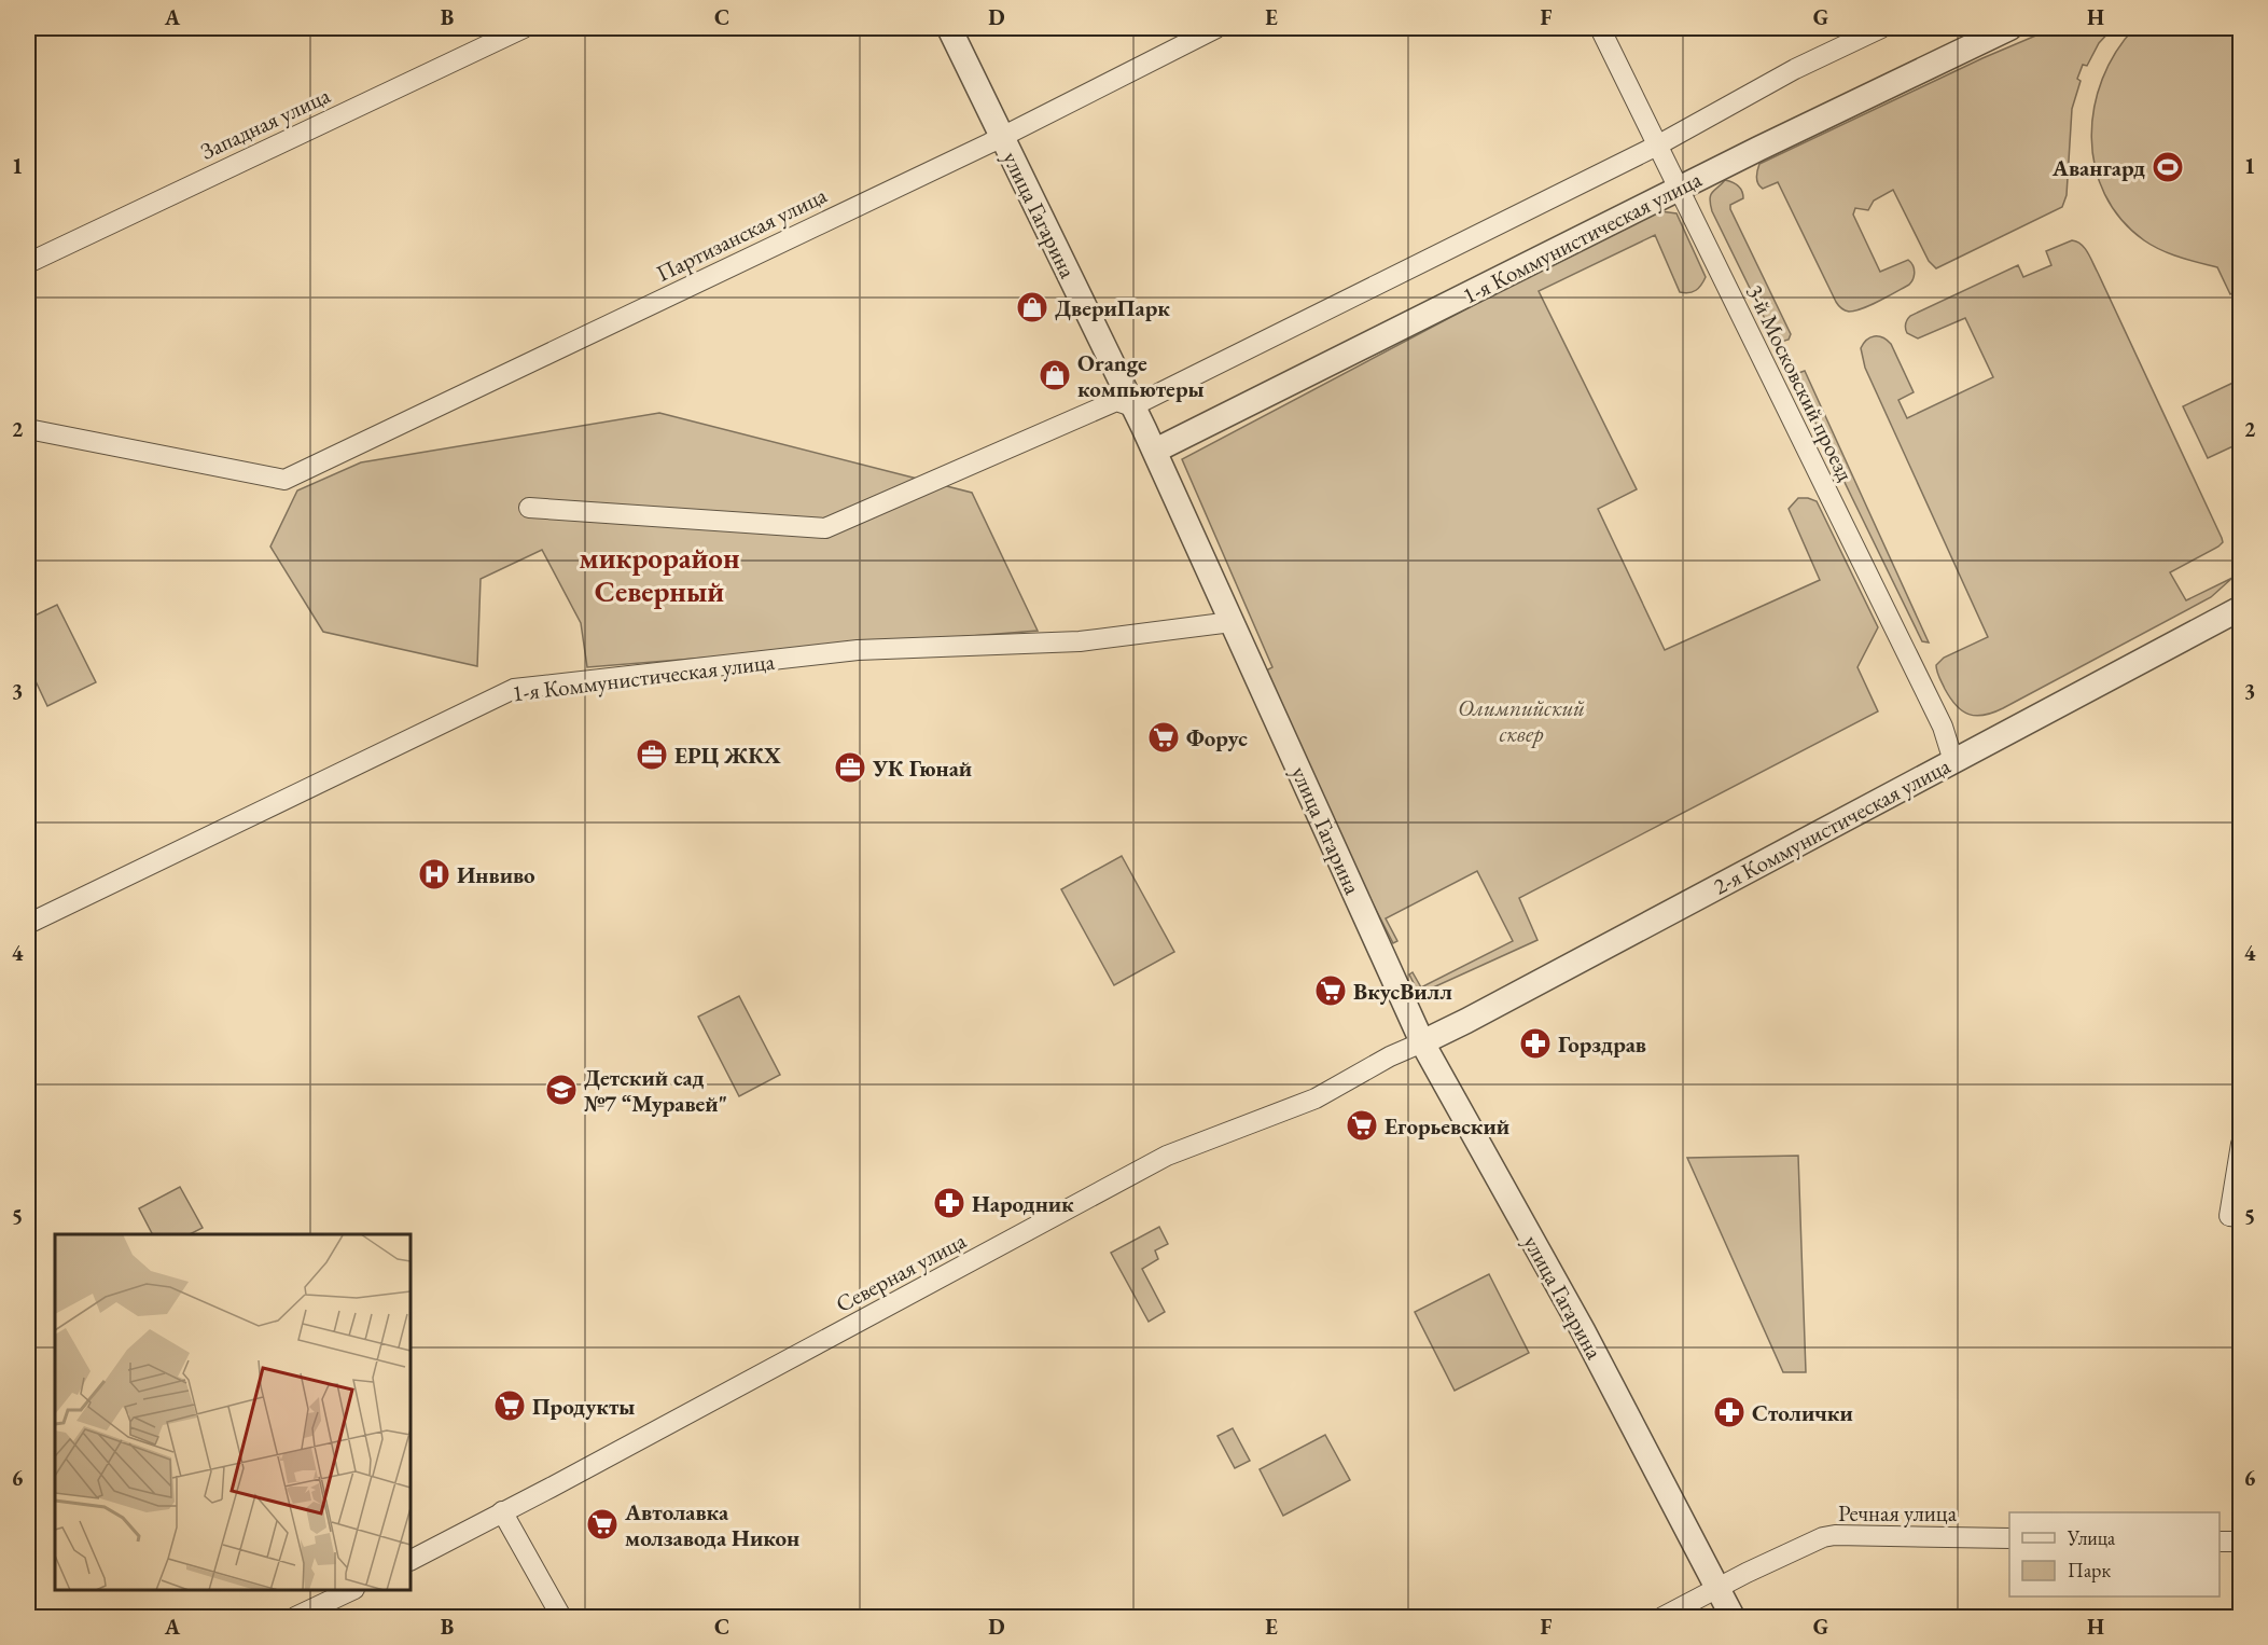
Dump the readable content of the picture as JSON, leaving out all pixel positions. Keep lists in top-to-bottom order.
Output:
{
  "streets": {
    "street": [
      "Западная улица",
      "улица Гагарина",
      "Партизанская улица",
      "1-я Коммунистическая улица",
      "3-й Московский проезд",
      "2-я Коммунистическая улица",
      "Северная улица",
      "Речная улица"
    ]
  },
  "crossings": [
    ["улица Гагарина", "Партизанская улица"],
    ["улица Гагарина", "1-я Коммунистическая улица"],
    ["улица Гагарина", "2-я Коммунистическая улица"],
    ["улица Гагарина", "Северная улица"],
    ["улица Гагарина", "Речная улица"],
    ["1-я Коммунистическая улица", "3-й Московский проезд"],
    ["3-й Московский проезд", "2-я Коммунистическая улица"],
    ["2-я Коммунистическая улица", "Северная улица"]
  ],
  "districts": ["микрорайон Северный"],
  "parks": ["Олимпийский сквер"],
  "places": {
    "sports": ["Авангард"],
    "shop": ["ДвериПарк", "Orange компьютеры"],
    "supermarket": [
      "Форус",
      "ВкусВилл",
      "Егорьевский",
      "Продукты",
      "Автолавка молзавода Никон"
    ],
    "office": ["ЕРЦ ЖКХ", "УК Гюнай"],
    "hospital": ["Инвиво"],
    "pharmacy": ["Горздрав", "Народник", "Столички"],
    "school or university": ["Детский сад №7 “Муравей\""]
  },
  "legend": ["Улица", "Парк"],
  "grid": {
    "columns": [
      "A",
      "B",
      "C",
      "D",
      "E",
      "F",
      "G",
      "H"
    ],
    "rows": [
      "1",
      "2",
      "3",
      "4",
      "5",
      "6"
    ]
  }
}
